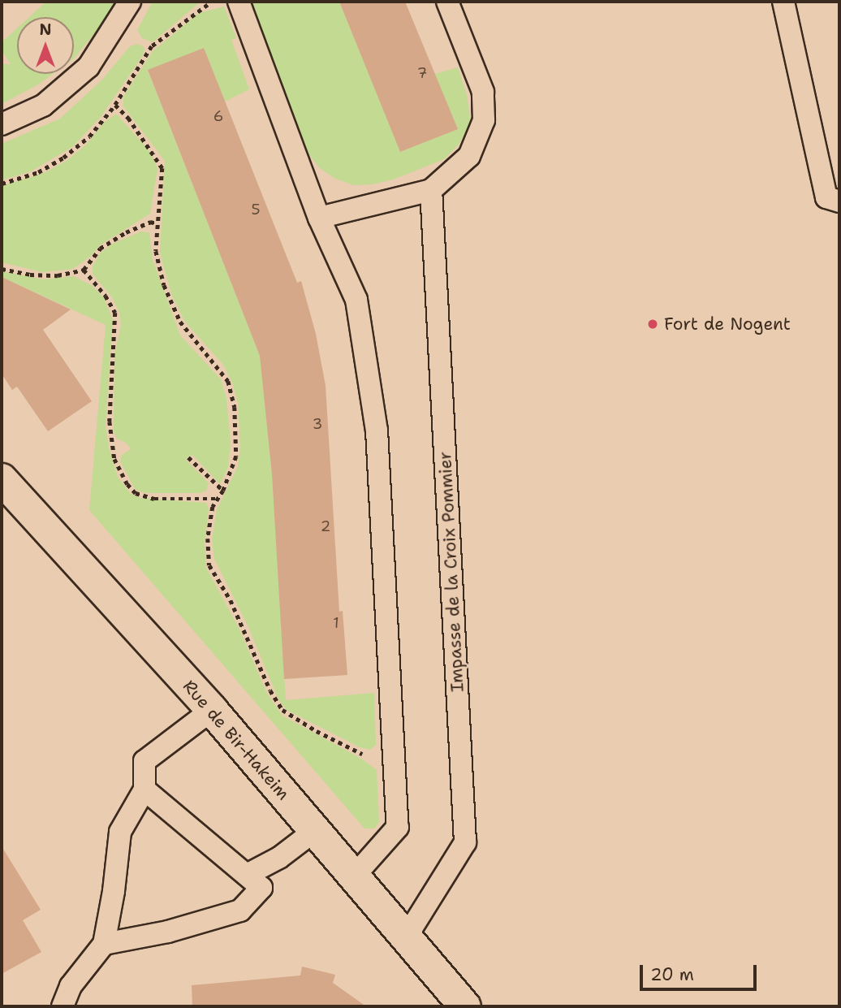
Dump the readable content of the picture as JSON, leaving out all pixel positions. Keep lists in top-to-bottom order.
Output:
{
  "streets": {
    "street": ["Rue de Bir-Hakeim"],
    "lane": ["Impasse de la Croix Pommier"]
  },
  "crossings": [
    ["Impasse de la Croix Pommier", "Rue de Bir-Hakeim"]
  ],
  "places": ["Fort de Nogent"],
  "house_numbers": [
    "7",
    "6",
    "5",
    "3",
    "2",
    "1"
  ],
  "scale_bar": "20 m",
  "north": "top"
}
